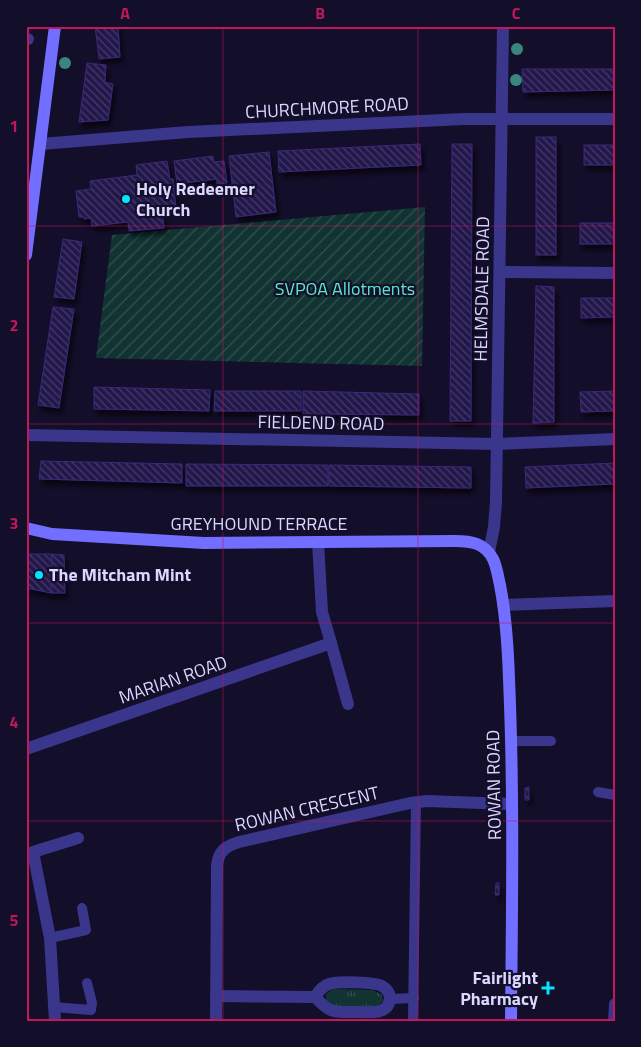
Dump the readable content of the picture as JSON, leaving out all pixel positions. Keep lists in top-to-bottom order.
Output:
{
  "streets": {
    "main road": ["GREYHOUND TERRACE", "ROWAN ROAD"],
    "street": [
      "CHURCHMORE ROAD",
      "HELMSDALE ROAD",
      "FIELDEND ROAD",
      "MARIAN ROAD",
      "ROWAN CRESCENT"
    ]
  },
  "crossings": [
    ["CHURCHMORE ROAD", "HELMSDALE ROAD"],
    ["HELMSDALE ROAD", "FIELDEND ROAD"],
    ["HELMSDALE ROAD", "GREYHOUND TERRACE"],
    ["HELMSDALE ROAD", "ROWAN ROAD"],
    ["GREYHOUND TERRACE", "ROWAN ROAD"],
    ["ROWAN ROAD", "ROWAN CRESCENT"]
  ],
  "parks": ["SVPOA Allotments"],
  "places": {
    "other": ["Holy Redeemer Church", "The Mitcham Mint"],
    "health": ["Fairlight Pharmacy"]
  },
  "grid": {
    "columns": ["A", "B", "C"],
    "rows": [
      "1",
      "2",
      "3",
      "4",
      "5"
    ]
  }
}
